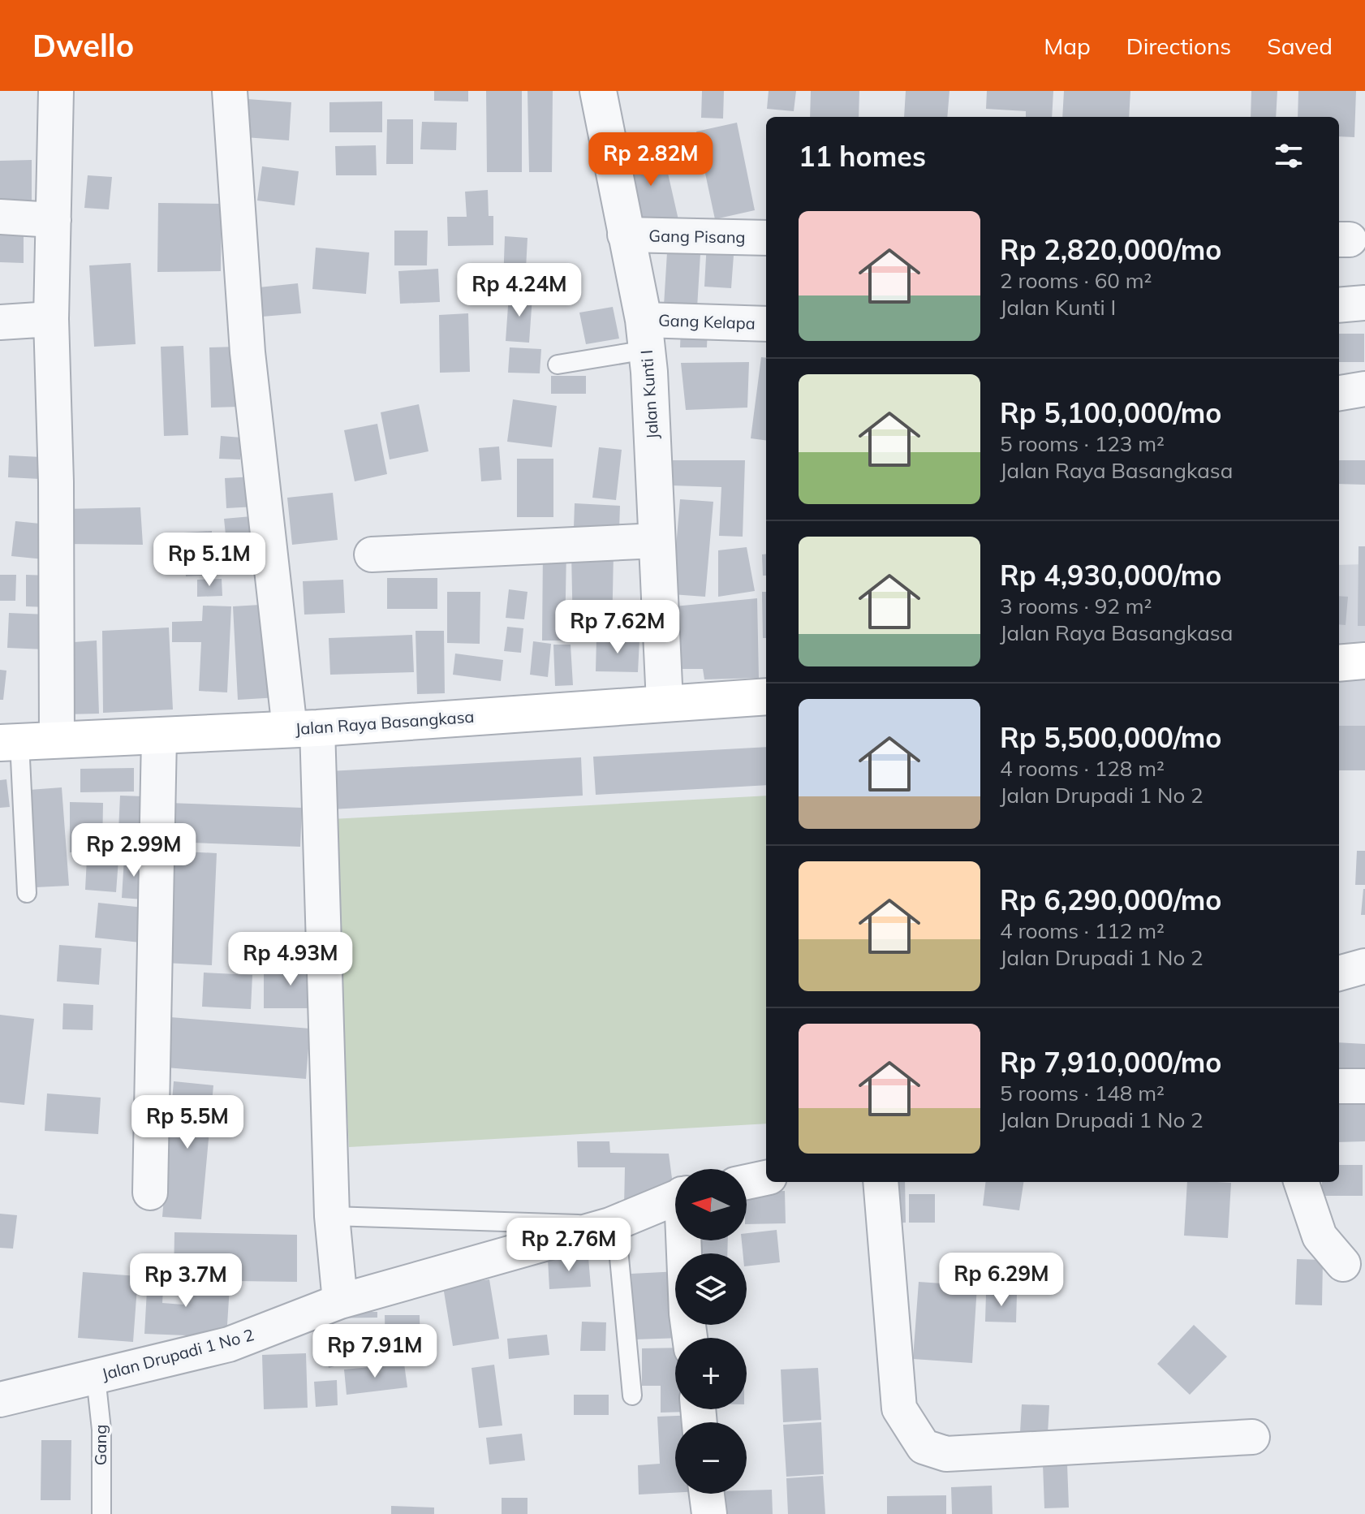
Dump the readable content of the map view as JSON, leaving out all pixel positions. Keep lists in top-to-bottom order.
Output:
{
  "streets": {
    "main road": ["Jalan Raya Basangkasa"],
    "street": [
      "Gang Pisang",
      "Gang Kelapa",
      "Jalan Kunti I",
      "Jalan Drupadi 1 No 2"
    ],
    "lane": ["Gang"]
  },
  "crossings": [
    ["Gang Pisang", "Jalan Kunti I"],
    ["Gang Kelapa", "Jalan Kunti I"],
    ["Jalan Kunti I", "Jalan Raya Basangkasa"],
    ["Jalan Drupadi 1 No 2", "Gang"]
  ],
  "north": "left",
  "page": {
    "header": "Dwello",
    "nav": ["Map", "Directions", "Saved"],
    "heading": "11 homes",
    "price": [
      "Rp 2.82M",
      "Rp 4.24M",
      "Rp 5.1M",
      "Rp 7.62M",
      "Rp 2.99M",
      "Rp 4.93M",
      "Rp 5.5M",
      "Rp 2.76M",
      "Rp 6.29M",
      "Rp 3.7M",
      "Rp 7.91M"
    ],
    "list": [
      {
        "name": "Rp 2,820,000/mo",
        "note": "2 rooms · 60 m² · Jalan Kunti I"
      },
      {
        "name": "Rp 5,100,000/mo",
        "note": "5 rooms · 123 m² · Jalan Raya Basangkasa"
      },
      {
        "name": "Rp 4,930,000/mo",
        "note": "3 rooms · 92 m² · Jalan Raya Basangkasa"
      },
      {
        "name": "Rp 5,500,000/mo",
        "note": "4 rooms · 128 m² · Jalan Drupadi 1 No 2"
      },
      {
        "name": "Rp 6,290,000/mo",
        "note": "4 rooms · 112 m² · Jalan Drupadi 1 No 2"
      },
      {
        "name": "Rp 7,910,000/mo",
        "note": "5 rooms · 148 m² · Jalan Drupadi 1 No 2"
      }
    ],
    "map_buttons": ["+", "−"]
  }
}
